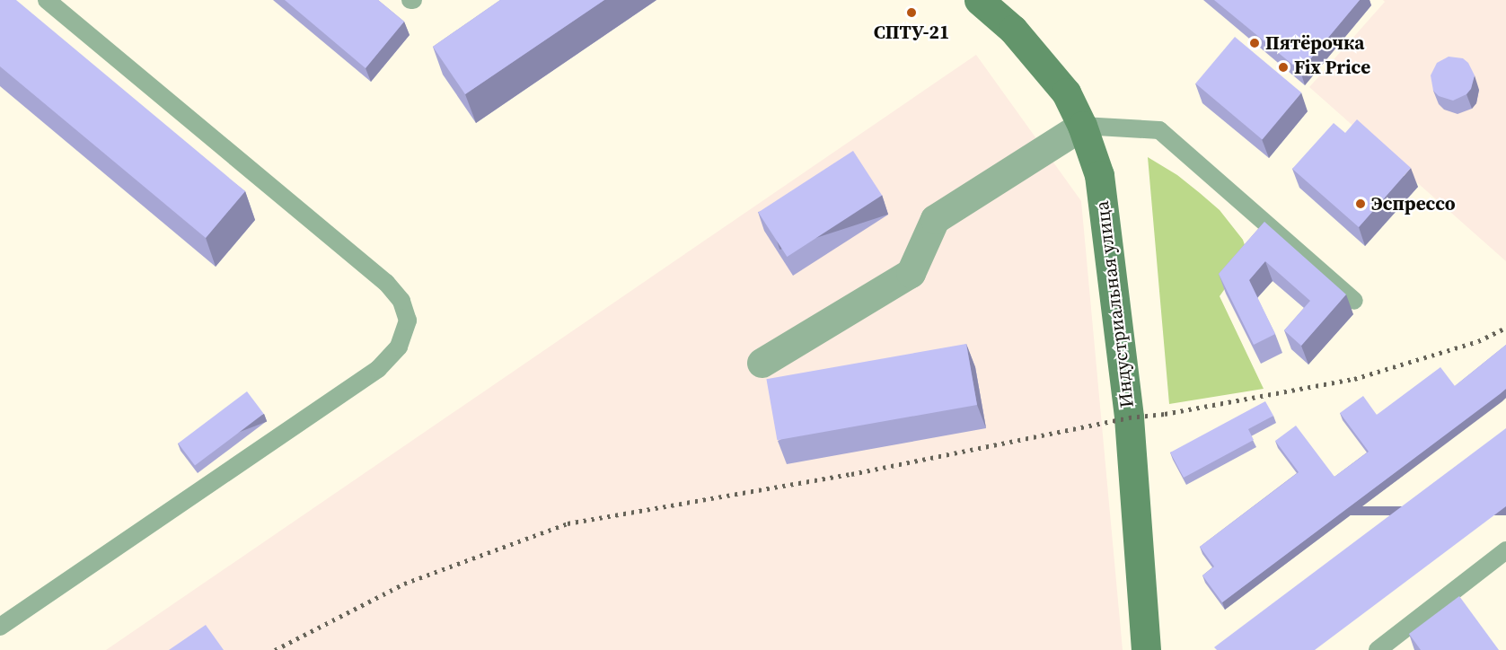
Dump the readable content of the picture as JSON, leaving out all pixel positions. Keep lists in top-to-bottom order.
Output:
{
  "streets": {
    "main road": ["Индустриальная улица"]
  },
  "places": [
    "СПТУ-21",
    "Пятёрочка",
    "Fix Price",
    "Эспрессо"
  ]
}
